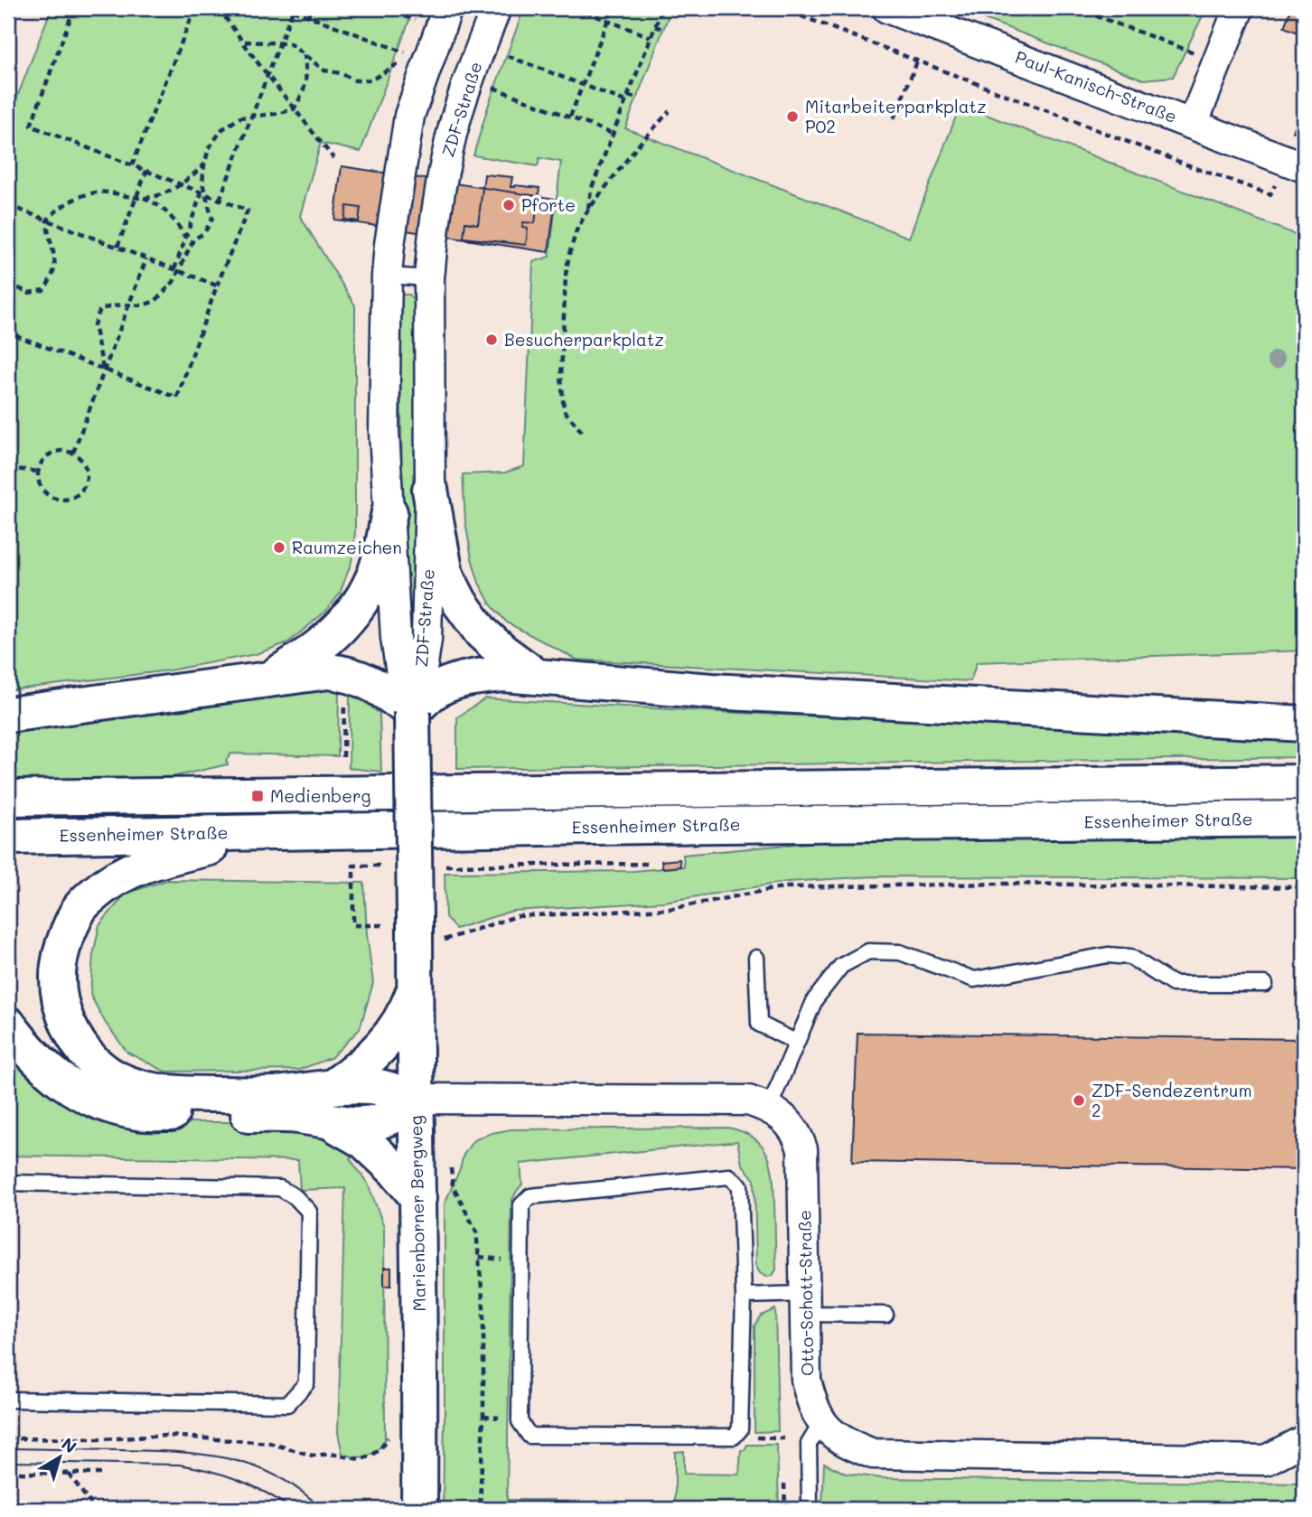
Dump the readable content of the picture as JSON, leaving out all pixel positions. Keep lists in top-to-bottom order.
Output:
{
  "streets": {
    "main road": ["Essenheimer Straße", "Marienborner Bergweg"],
    "street": ["Paul-Kanisch-Straße", "ZDF-Straße", "Otto-Schott-Straße"]
  },
  "crossings": [
    ["ZDF-Straße", "Marienborner Bergweg"],
    ["Marienborner Bergweg", "Otto-Schott-Straße"]
  ],
  "places": {
    "other": [
      "Mitarbeiterparkplatz P02",
      "Pforte",
      "Besucherparkplatz",
      "Raumzeichen",
      "ZDF-Sendezentrum 2"
    ],
    "transit": ["Medienberg"]
  },
  "north": "top right"
}
